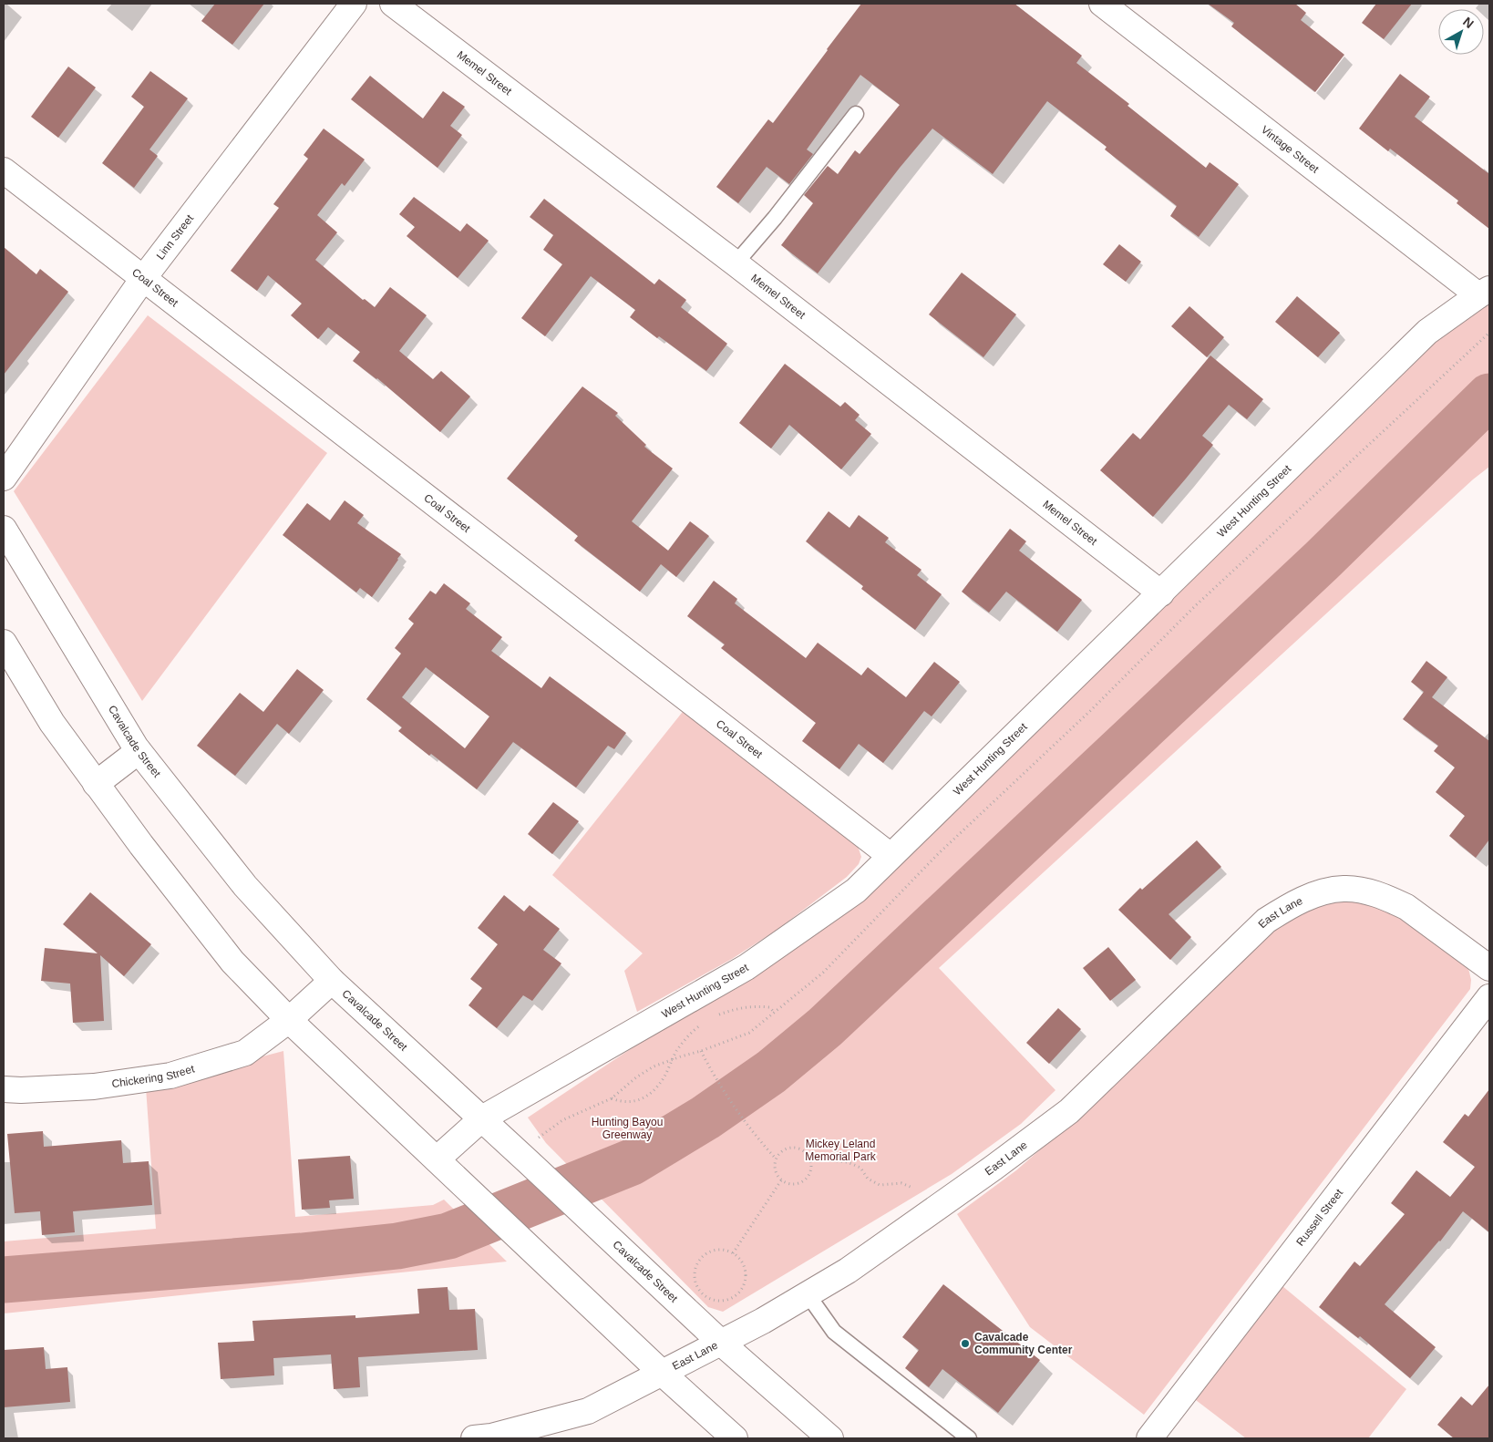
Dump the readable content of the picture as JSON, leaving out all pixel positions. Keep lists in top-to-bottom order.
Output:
{
  "streets": {
    "street": [
      "Memel Street",
      "Vintage Street",
      "Linn Street",
      "Coal Street",
      "West Hunting Street",
      "Cavalcade Street",
      "East Lane",
      "Chickering Street",
      "Russell Street"
    ]
  },
  "crossings": [
    ["Memel Street", "West Hunting Street"],
    ["Vintage Street", "West Hunting Street"],
    ["Linn Street", "Coal Street"],
    ["Coal Street", "West Hunting Street"],
    ["West Hunting Street", "Cavalcade Street"],
    ["Cavalcade Street", "East Lane"],
    ["Cavalcade Street", "Chickering Street"]
  ],
  "parks": ["Hunting Bayou Greenway", "Mickey Leland Memorial Park"],
  "places": ["Cavalcade Community Center"],
  "north": "top right"
}
